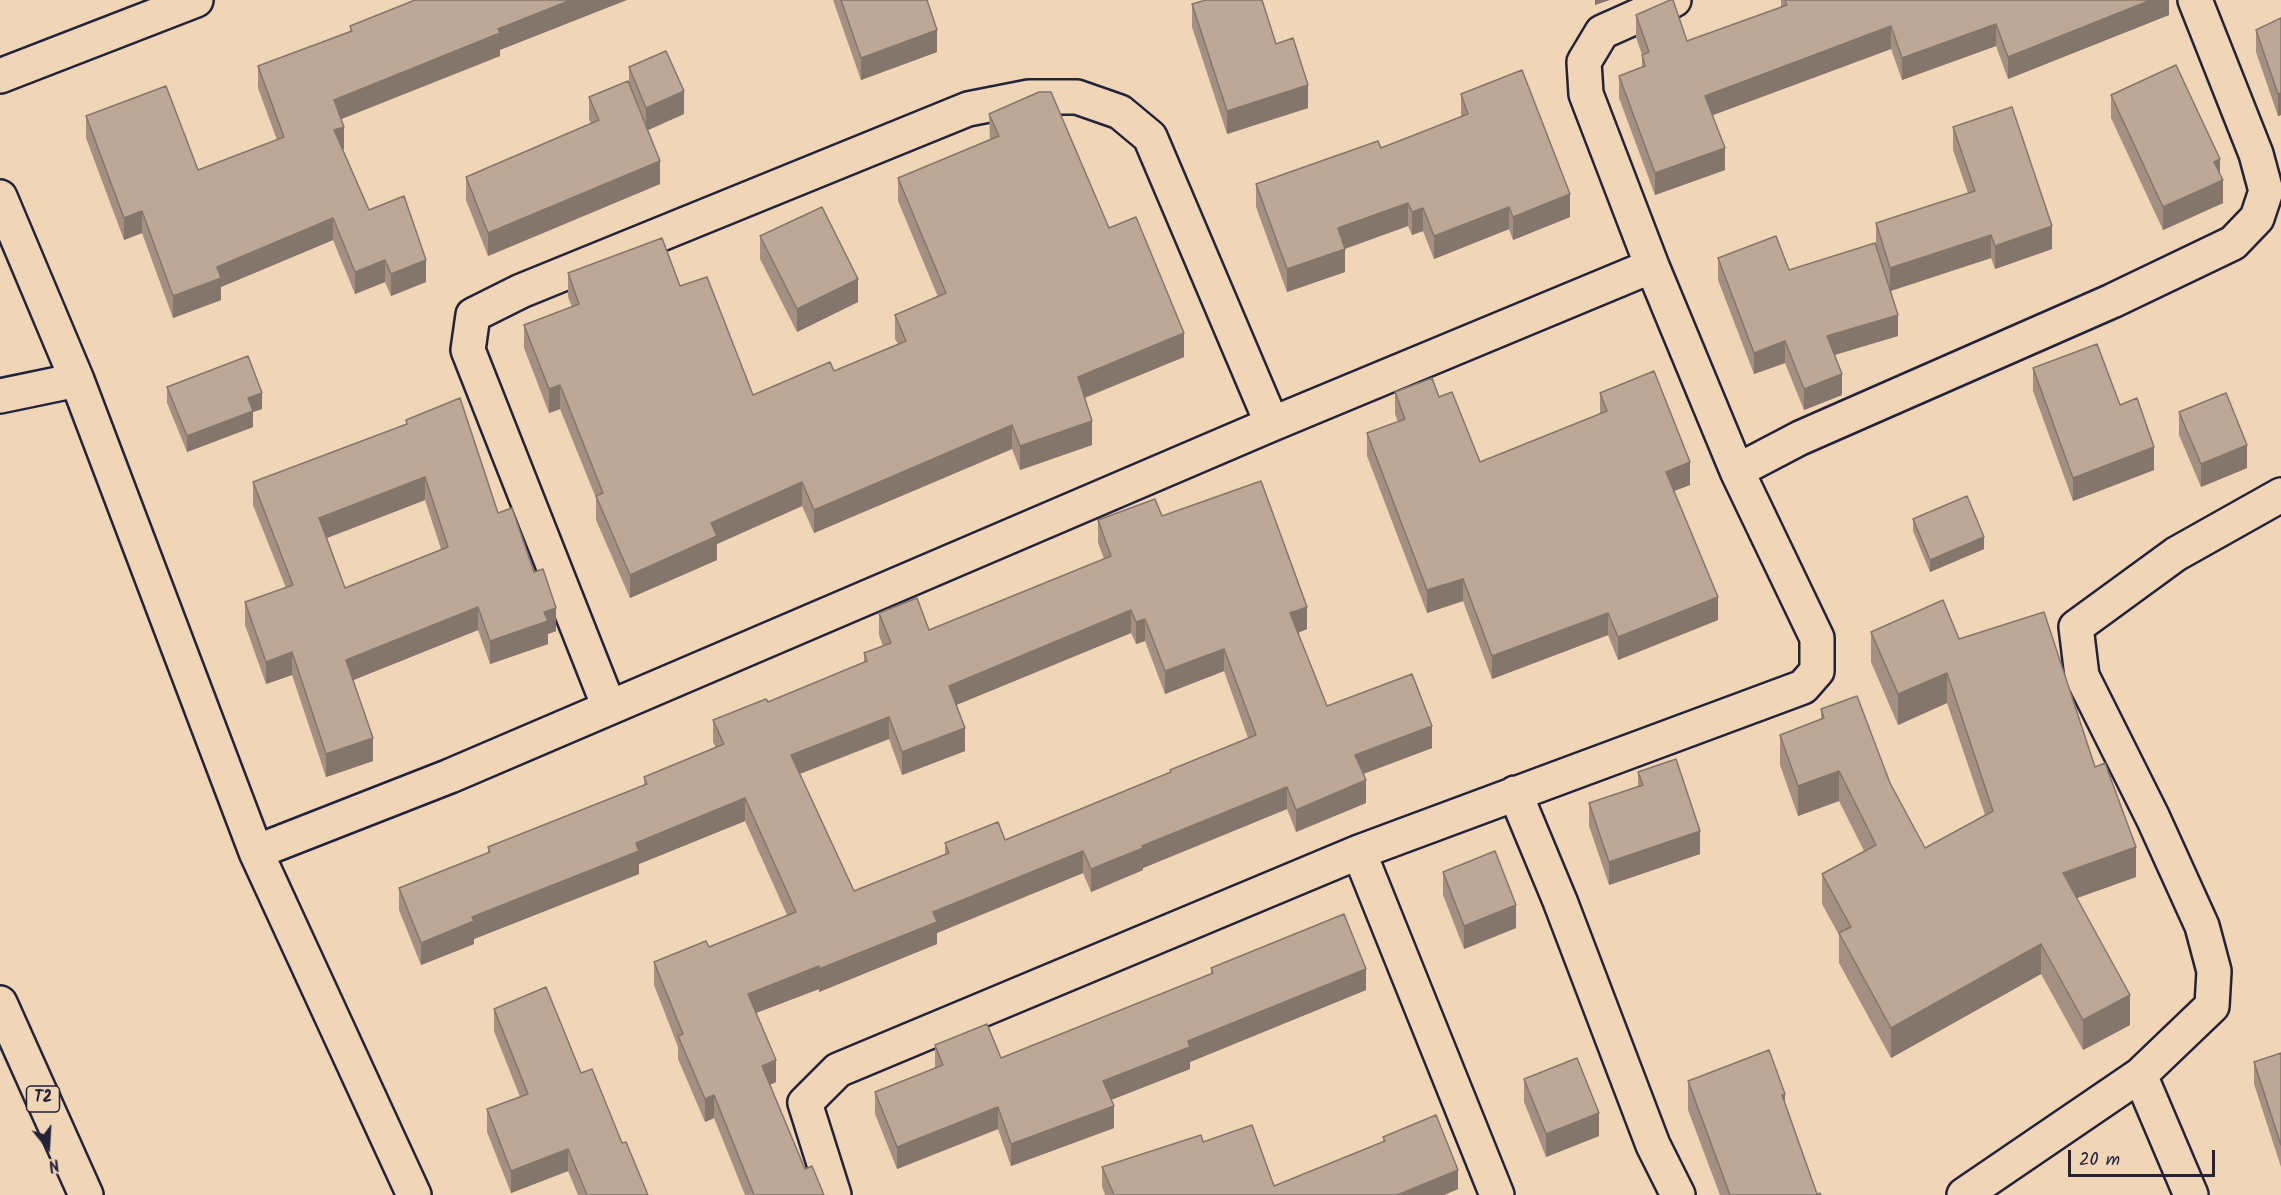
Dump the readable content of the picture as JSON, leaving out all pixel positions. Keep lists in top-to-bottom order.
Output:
{
  "streets": {
    "main road": ["T2"]
  },
  "scale_bar": "20 m",
  "north": "bottom"
}
